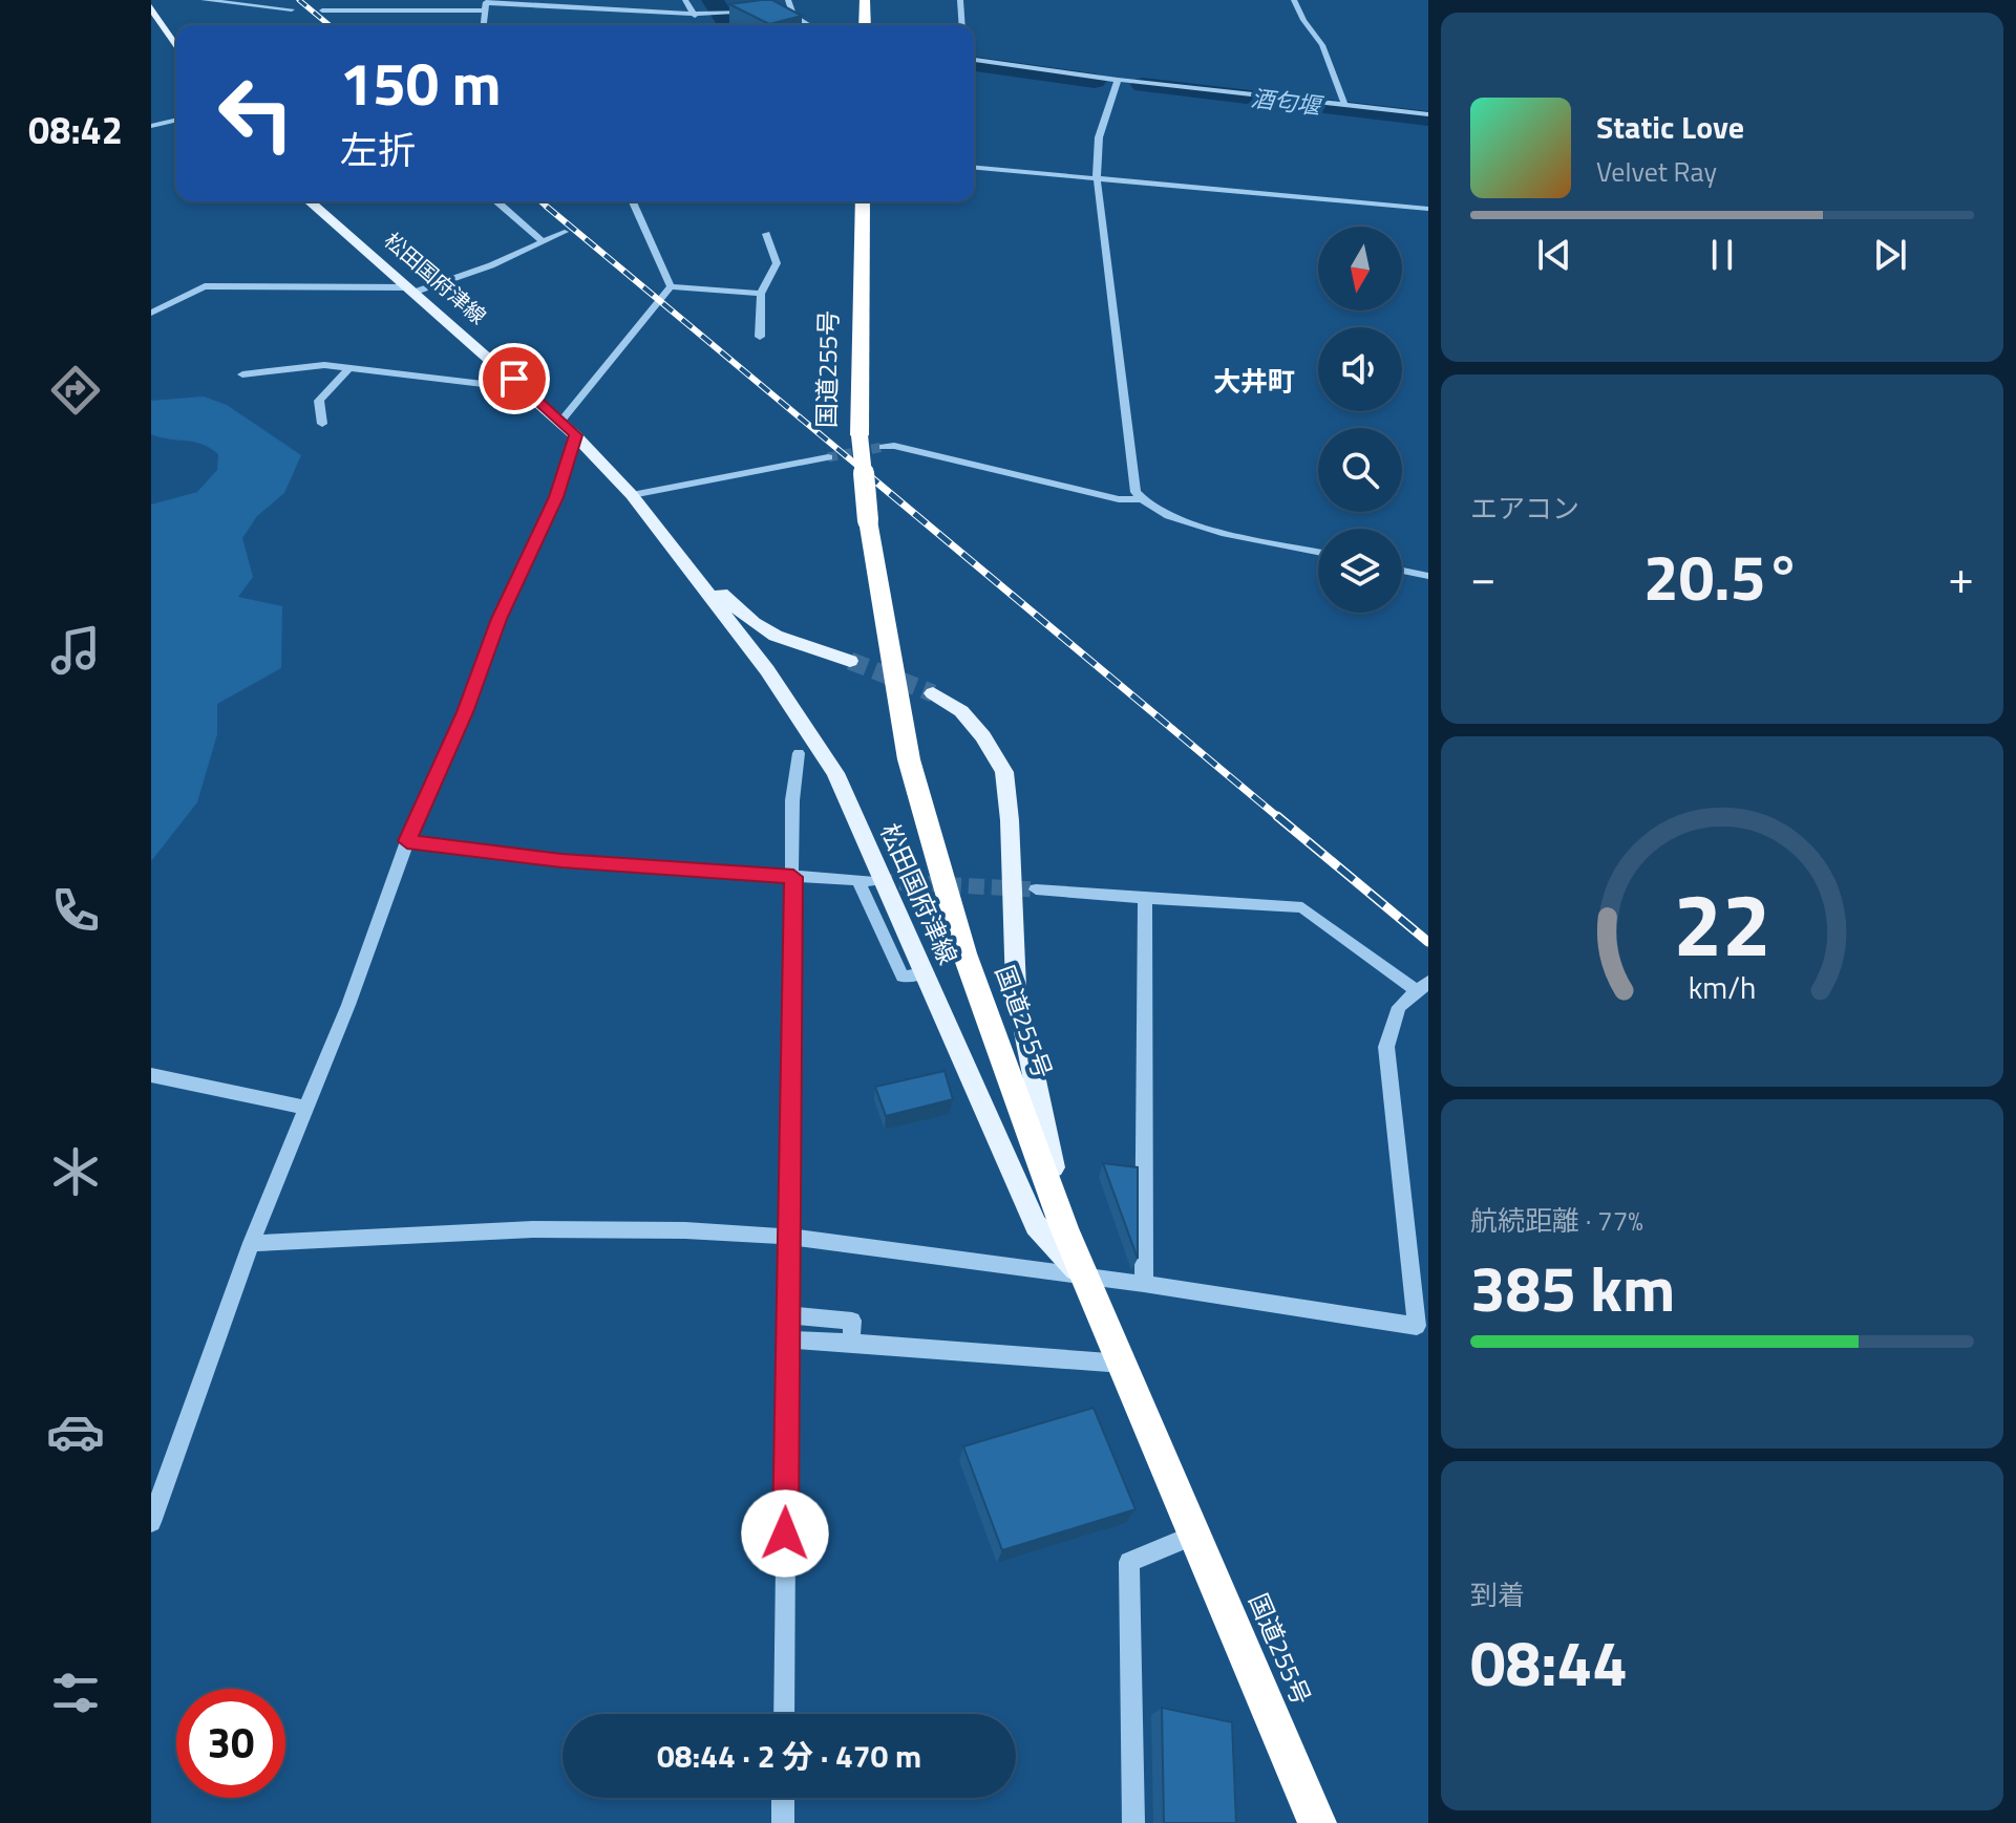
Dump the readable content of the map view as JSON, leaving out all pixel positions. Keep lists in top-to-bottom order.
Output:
{
  "streets": {
    "highway": ["国道255号"],
    "main road": ["松田国府津線"]
  },
  "crossings": [
    ["松田国府津線", "国道255号"]
  ],
  "districts": ["大井町"],
  "water": ["酒匂堰"],
  "north": "bottom",
  "page": {
    "tabs": "08:42",
    "turn": ["150 m", "左折"],
    "song": ["Static Love", "Velvet Ray"],
    "tile": [
      "エアコン",
      ["航続距離 · 77%", "385 km"],
      ["到着", "08:44"]
    ],
    "heat": ["−", "20.5°", "+"],
    "limit": "30",
    "trip": "08:44 · 2 分 · 470 m",
    "gauge": ["22", "km/h"]
  }
}
